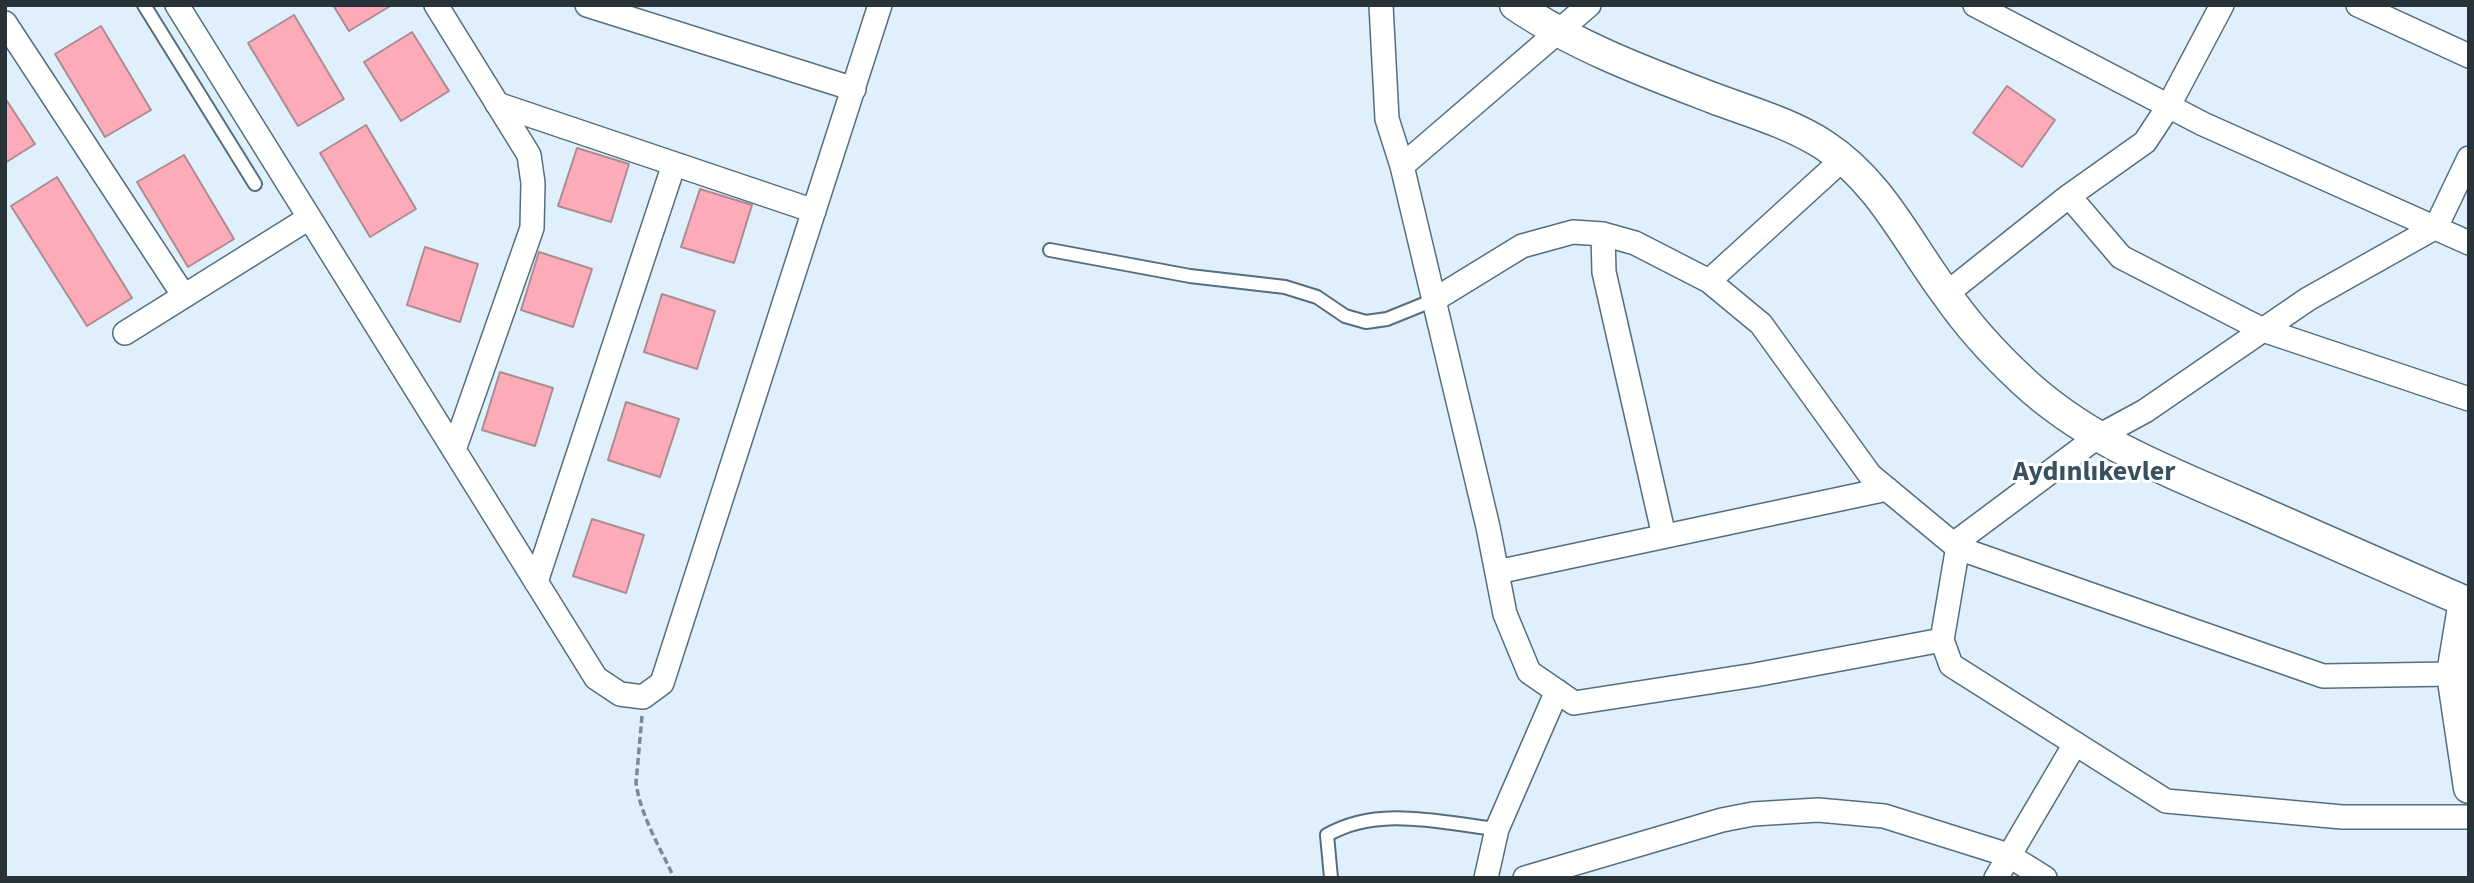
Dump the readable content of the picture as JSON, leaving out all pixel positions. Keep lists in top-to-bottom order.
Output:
{
  "districts": ["Aydınlıkevler"]
}
